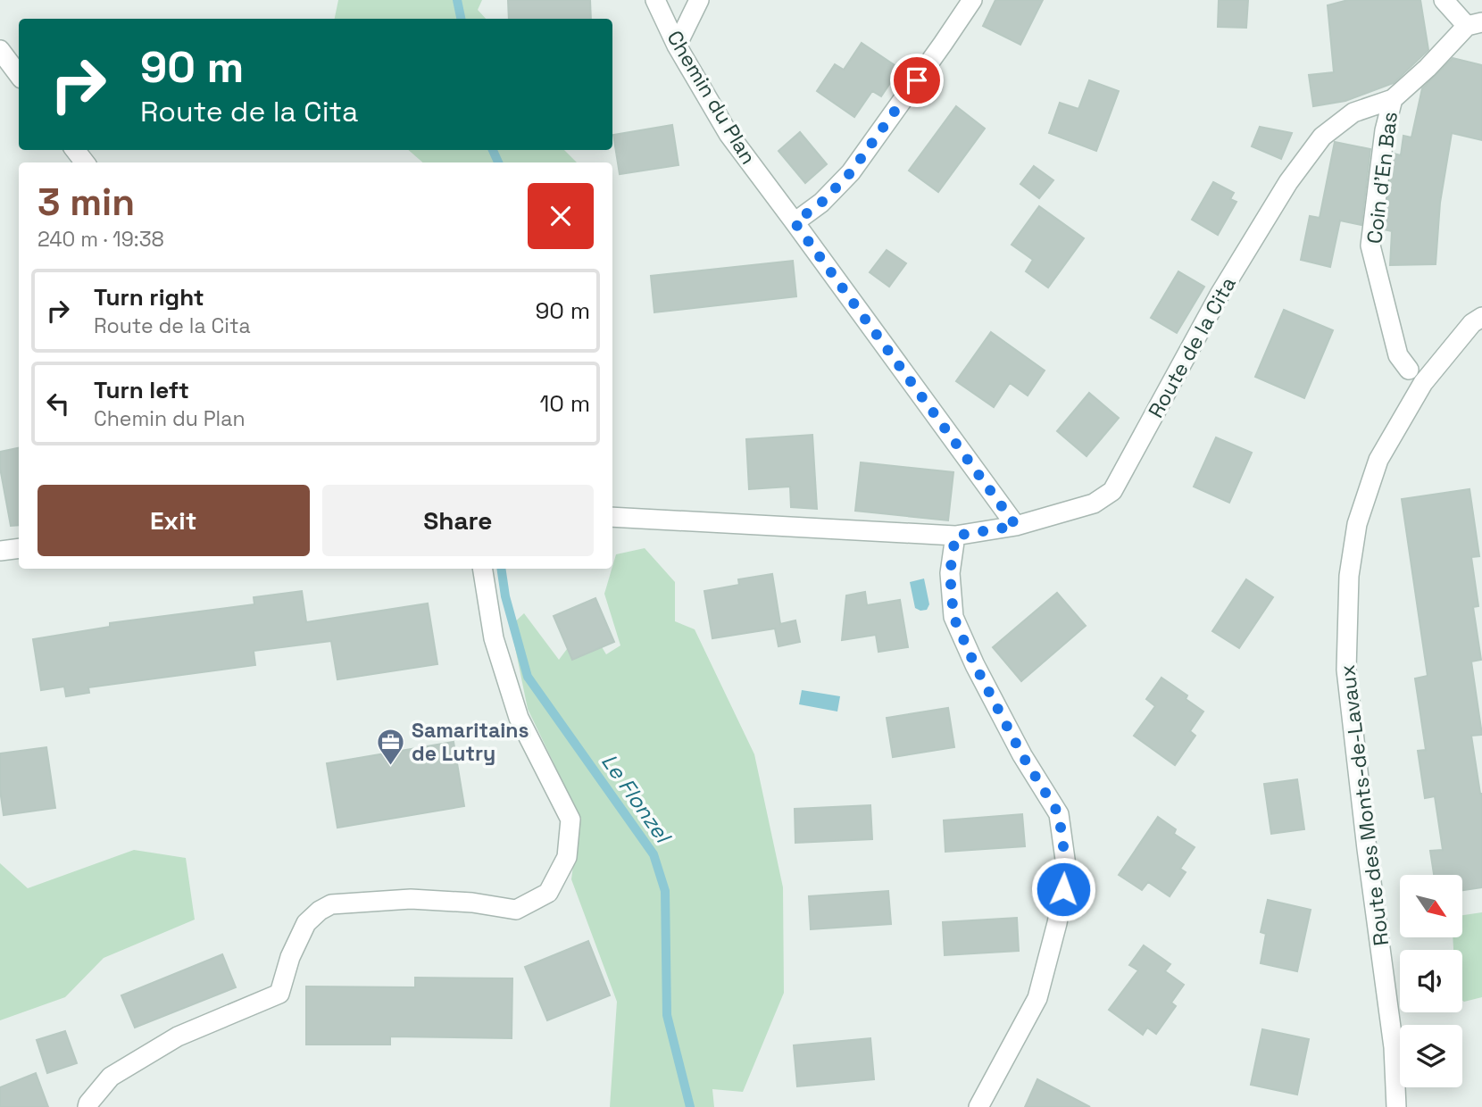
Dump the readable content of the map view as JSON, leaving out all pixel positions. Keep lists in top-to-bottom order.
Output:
{
  "streets": {
    "street": [
      "Chemin du Plan",
      "Coin d'En Bas",
      "Route de la Cita",
      "Route des Monts-de-Lavaux"
    ]
  },
  "crossings": [
    ["Chemin du Plan", "Route de la Cita"],
    ["Coin d'En Bas", "Route de la Cita"]
  ],
  "water": ["Le Flonzel"],
  "places": {
    "office": ["Samaritains de Lutry"]
  },
  "north": "bottom right",
  "page": {
    "turn": ["90 m", "Route de la Cita"],
    "heading": ["3 min", "240 m · 19:38"],
    "list": [
      {
        "name": "Turn right",
        "note": "Route de la Cita",
        "value": "90 m"
      },
      {
        "name": "Turn left",
        "note": "Chemin du Plan",
        "value": "10 m"
      }
    ],
    "buttons": ["Exit", "Share"]
  }
}
